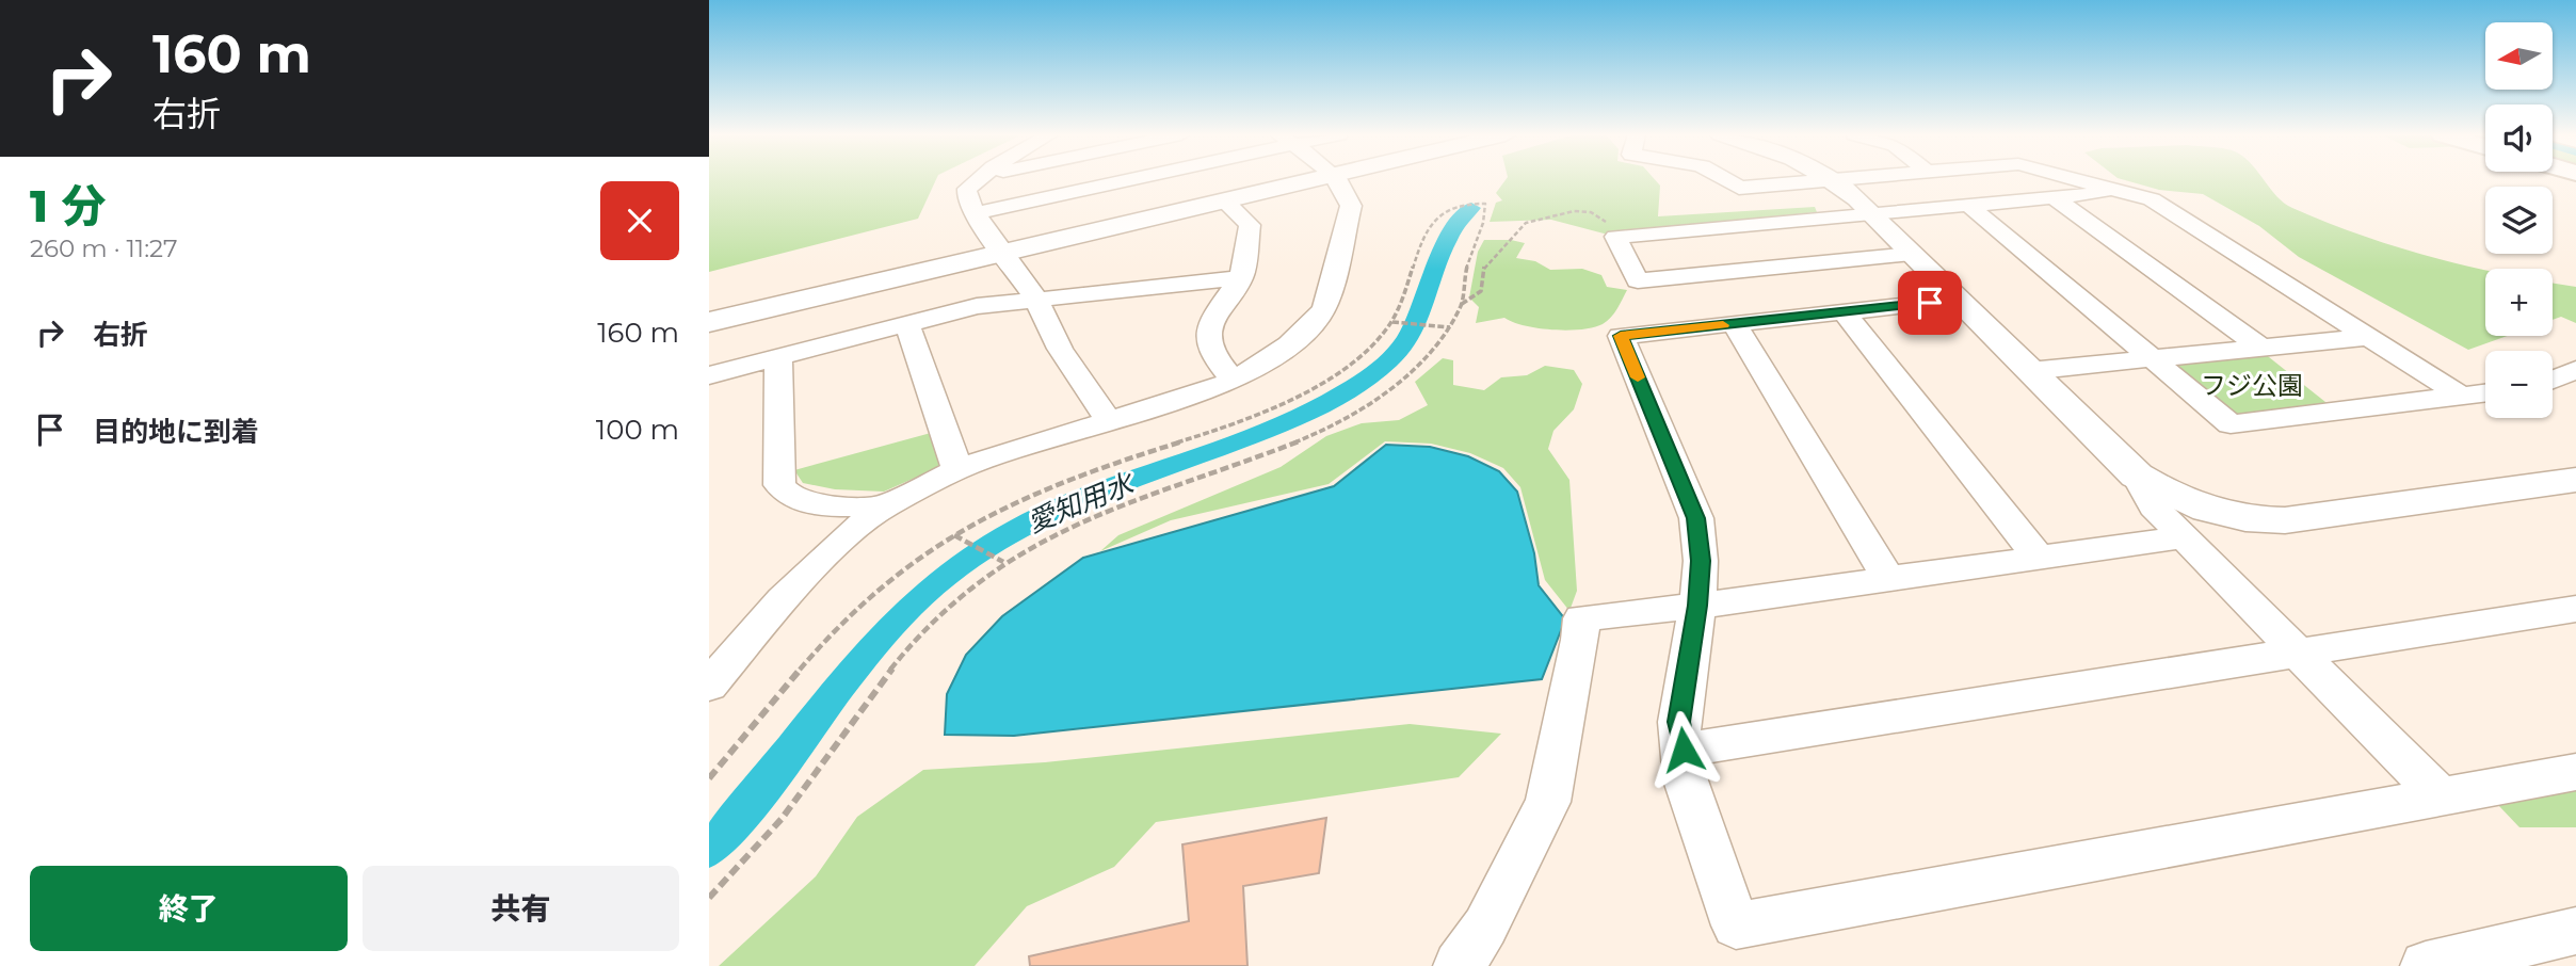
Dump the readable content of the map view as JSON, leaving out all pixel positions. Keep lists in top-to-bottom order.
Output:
{
  "water": ["愛知用水"],
  "parks": ["フジ公園"],
  "north": "left",
  "page": {
    "turn": ["160 m", "右折"],
    "map_buttons": ["+", "−"],
    "heading": ["1 分", "260 m · 11:27"],
    "list": [
      {
        "name": "右折",
        "value": "160 m"
      },
      {
        "name": "目的地に到着",
        "value": "100 m"
      }
    ],
    "buttons": ["終了", "共有"]
  }
}
